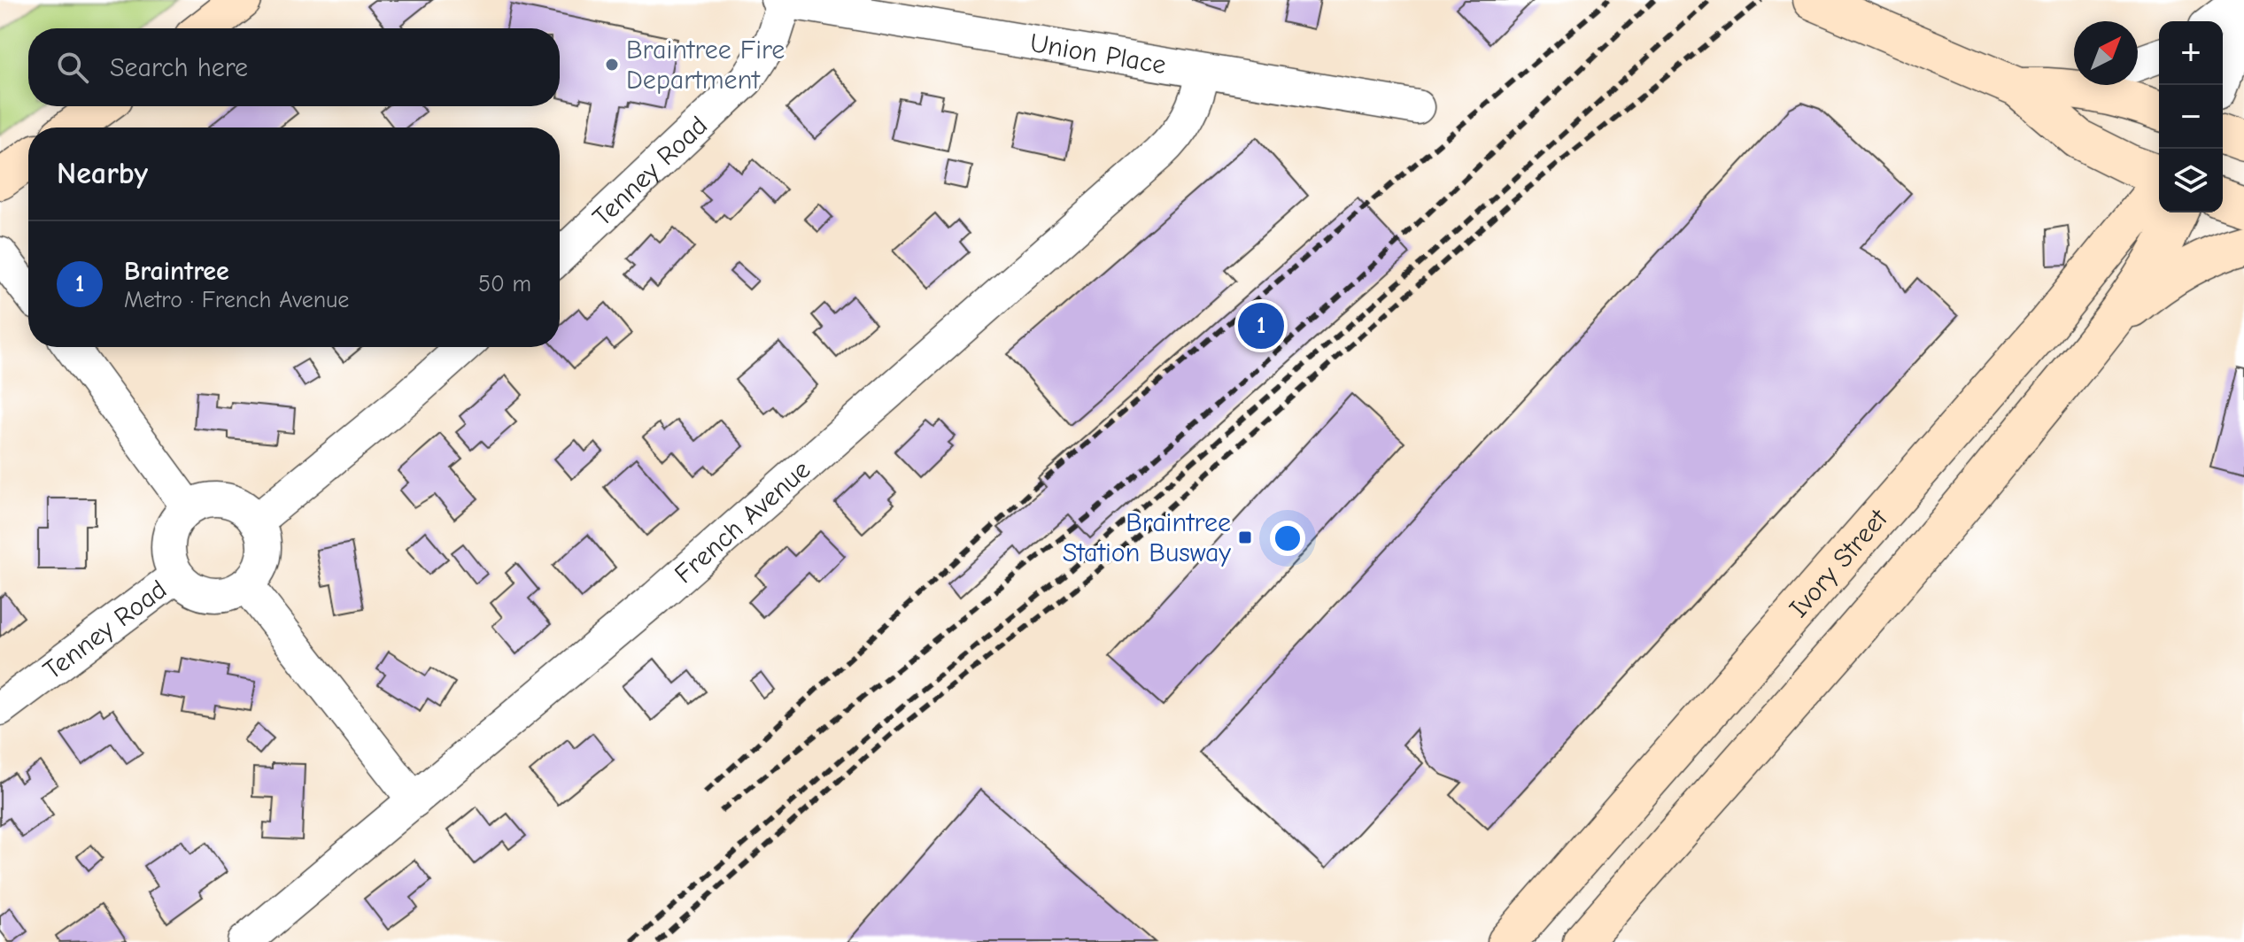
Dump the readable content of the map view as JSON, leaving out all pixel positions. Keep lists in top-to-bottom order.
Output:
{
  "streets": {
    "street": [
      "Union Place",
      "Tenney Road",
      "French Avenue",
      "Ivory Street"
    ]
  },
  "crossings": [
    ["Union Place", "Tenney Road"],
    ["Union Place", "French Avenue"]
  ],
  "places": {
    "other": ["Braintree Fire Department"],
    "transit": ["Braintree Station Busway"]
  },
  "north": "top right",
  "page": {
    "map_buttons": ["+", "−"],
    "search": "Search here",
    "heading": "Nearby",
    "list": [
      {
        "mark": "1",
        "name": "Braintree",
        "note": "Metro · French Avenue",
        "value": "50 m"
      }
    ],
    "pins": "1"
  }
}
